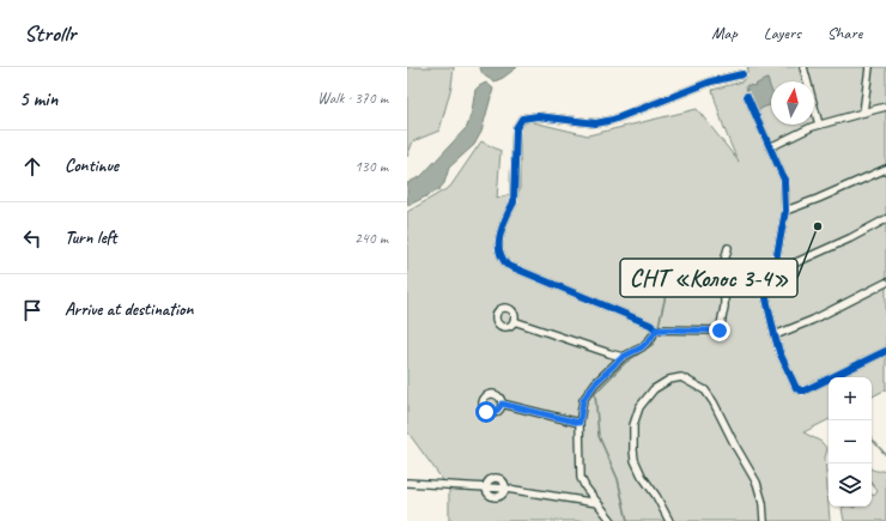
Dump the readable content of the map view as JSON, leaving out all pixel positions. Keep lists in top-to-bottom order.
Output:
{
  "places": ["СНТ «Колос 3-4»"],
  "north": "top",
  "page": {
    "header": "Strollr",
    "nav": ["Map", "Layers", "Share"],
    "heading": ["5 min", "Walk · 370 m"],
    "list": [
      ["Continue", "130 m"],
      ["Turn left", "240 m"],
      "Arrive at destination"
    ],
    "map_buttons": ["+", "−"]
  }
}
